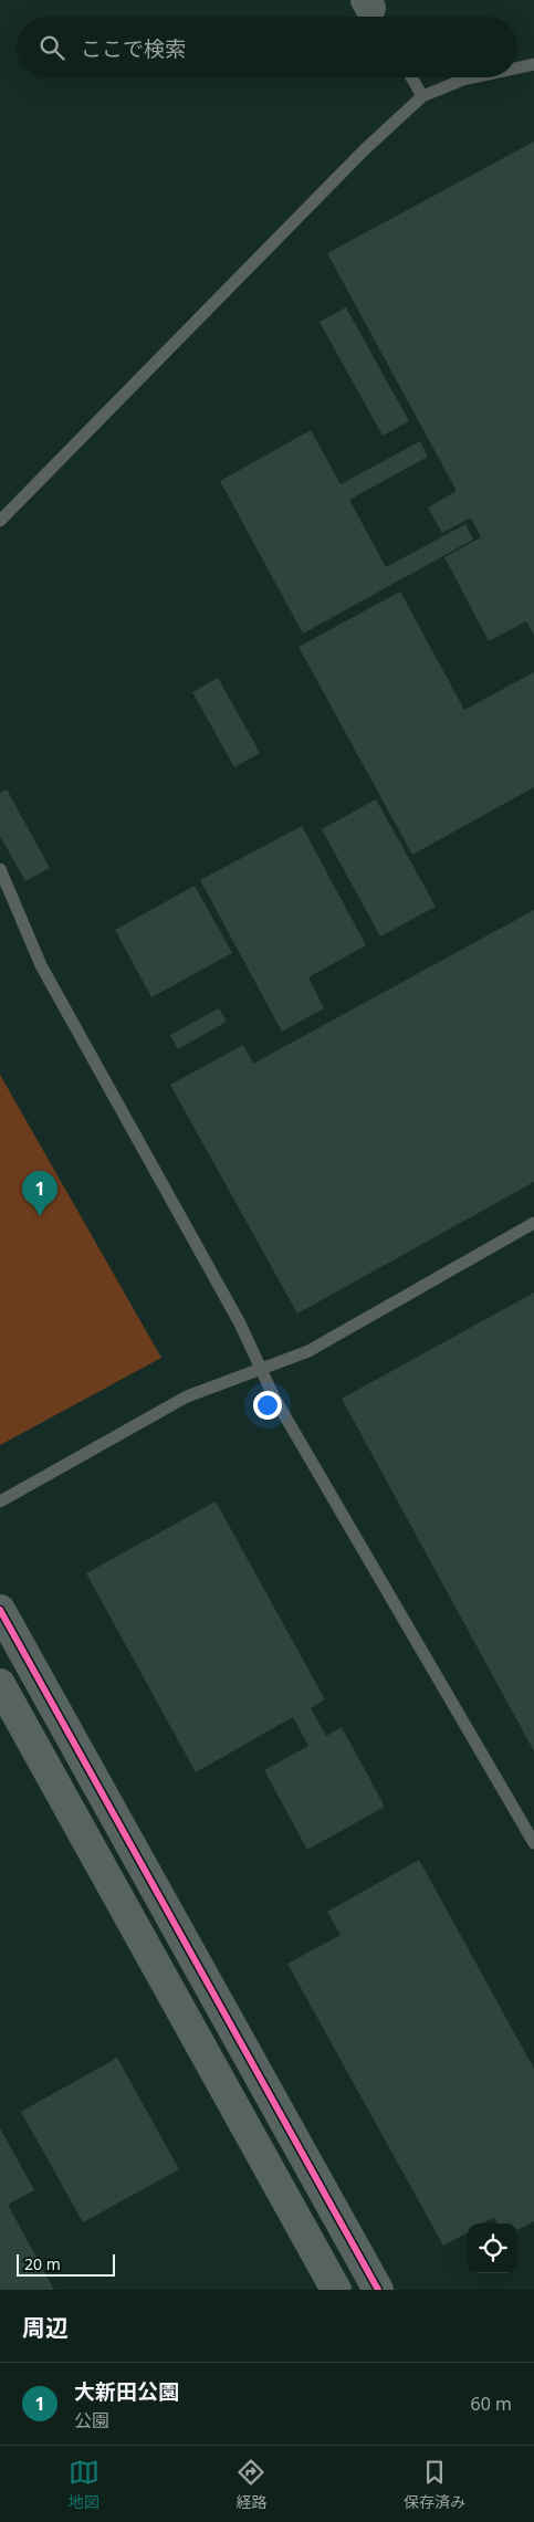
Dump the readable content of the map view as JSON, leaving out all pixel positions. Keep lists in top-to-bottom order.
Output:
{
  "scale_bar": "20 m",
  "page": {
    "search": "ここで検索",
    "pins": "1",
    "scale": "20 m",
    "heading": "周辺",
    "list": [
      {
        "mark": "1",
        "name": "大新田公園",
        "note": "公園",
        "value": "60 m"
      }
    ],
    "nav": ["地図", "経路", "保存済み"]
  }
}
